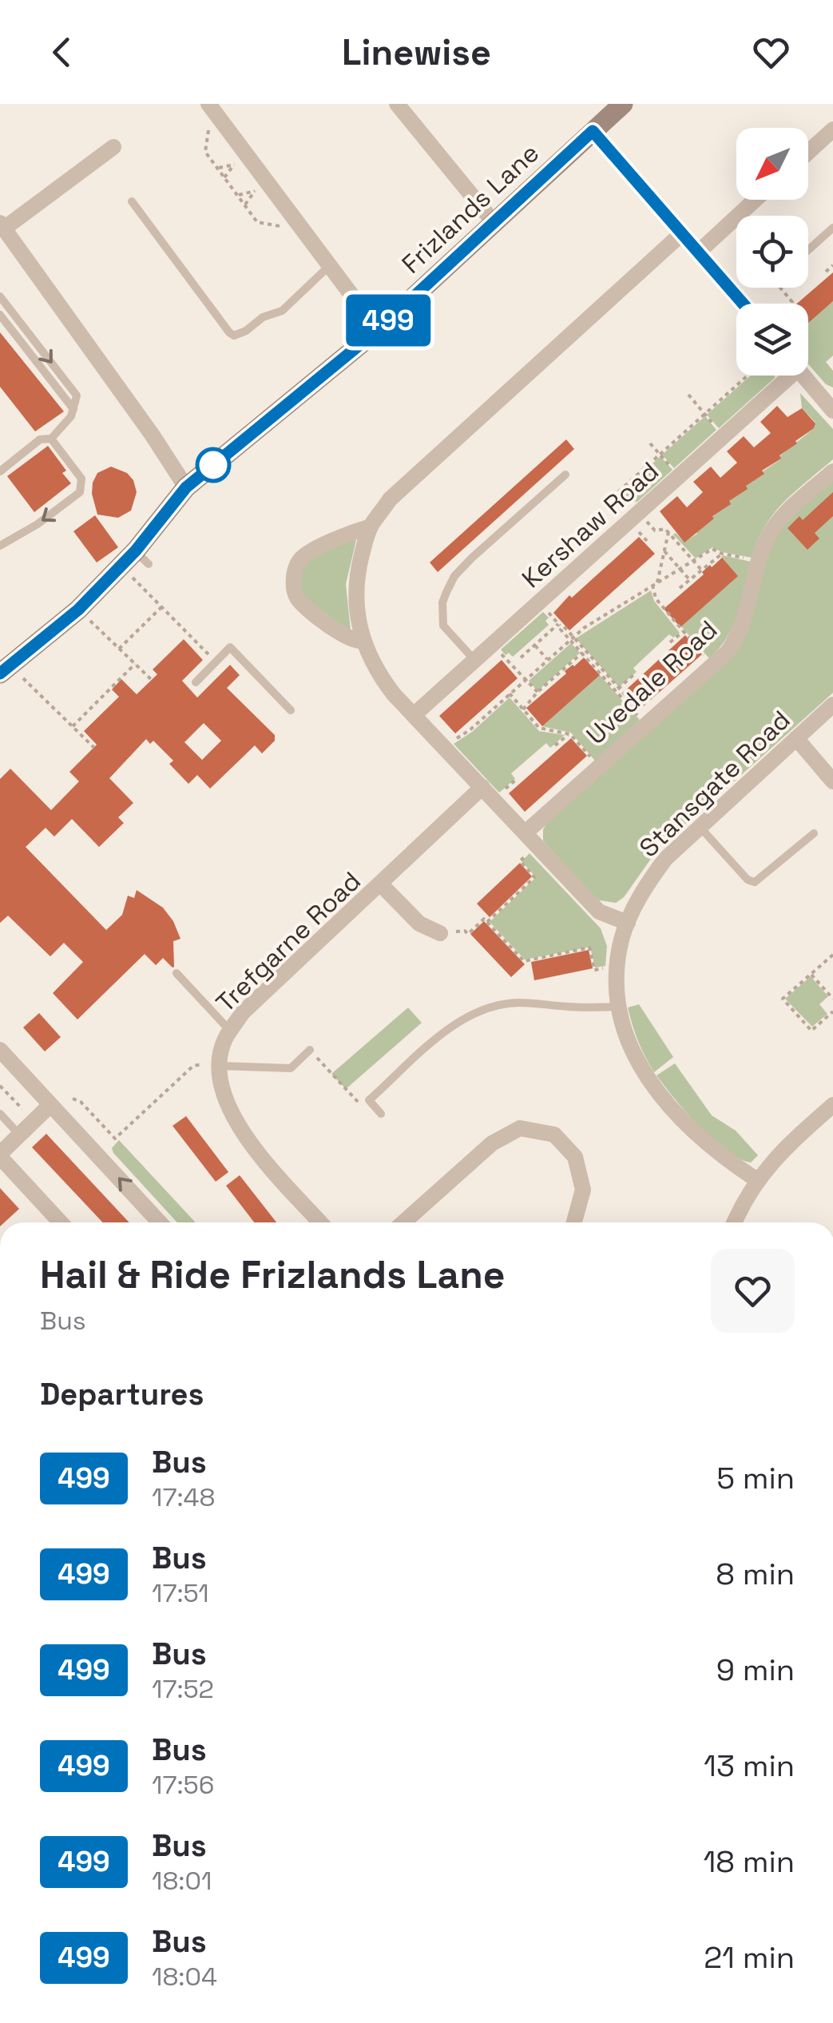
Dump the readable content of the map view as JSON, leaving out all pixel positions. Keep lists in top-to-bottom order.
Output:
{
  "streets": {
    "street": [
      "Frizlands Lane",
      "Kershaw Road",
      "Uvedale Road",
      "Stansgate Road",
      "Trefgarne Road"
    ]
  },
  "lines": ["bus line 499"],
  "north": "bottom left",
  "page": {
    "header": "Linewise",
    "on_map": "499",
    "heading": [
      ["Hail & Ride Frizlands Lane", "Bus"],
      "Departures"
    ],
    "list": [
      {
        "mark": "499",
        "name": "Bus",
        "note": "17:48",
        "value": "5 min"
      },
      {
        "mark": "499",
        "name": "Bus",
        "note": "17:51",
        "value": "8 min"
      },
      {
        "mark": "499",
        "name": "Bus",
        "note": "17:52",
        "value": "9 min"
      },
      {
        "mark": "499",
        "name": "Bus",
        "note": "17:56",
        "value": "13 min"
      },
      {
        "mark": "499",
        "name": "Bus",
        "note": "18:01",
        "value": "18 min"
      },
      {
        "mark": "499",
        "name": "Bus",
        "note": "18:04",
        "value": "21 min"
      }
    ]
  }
}
